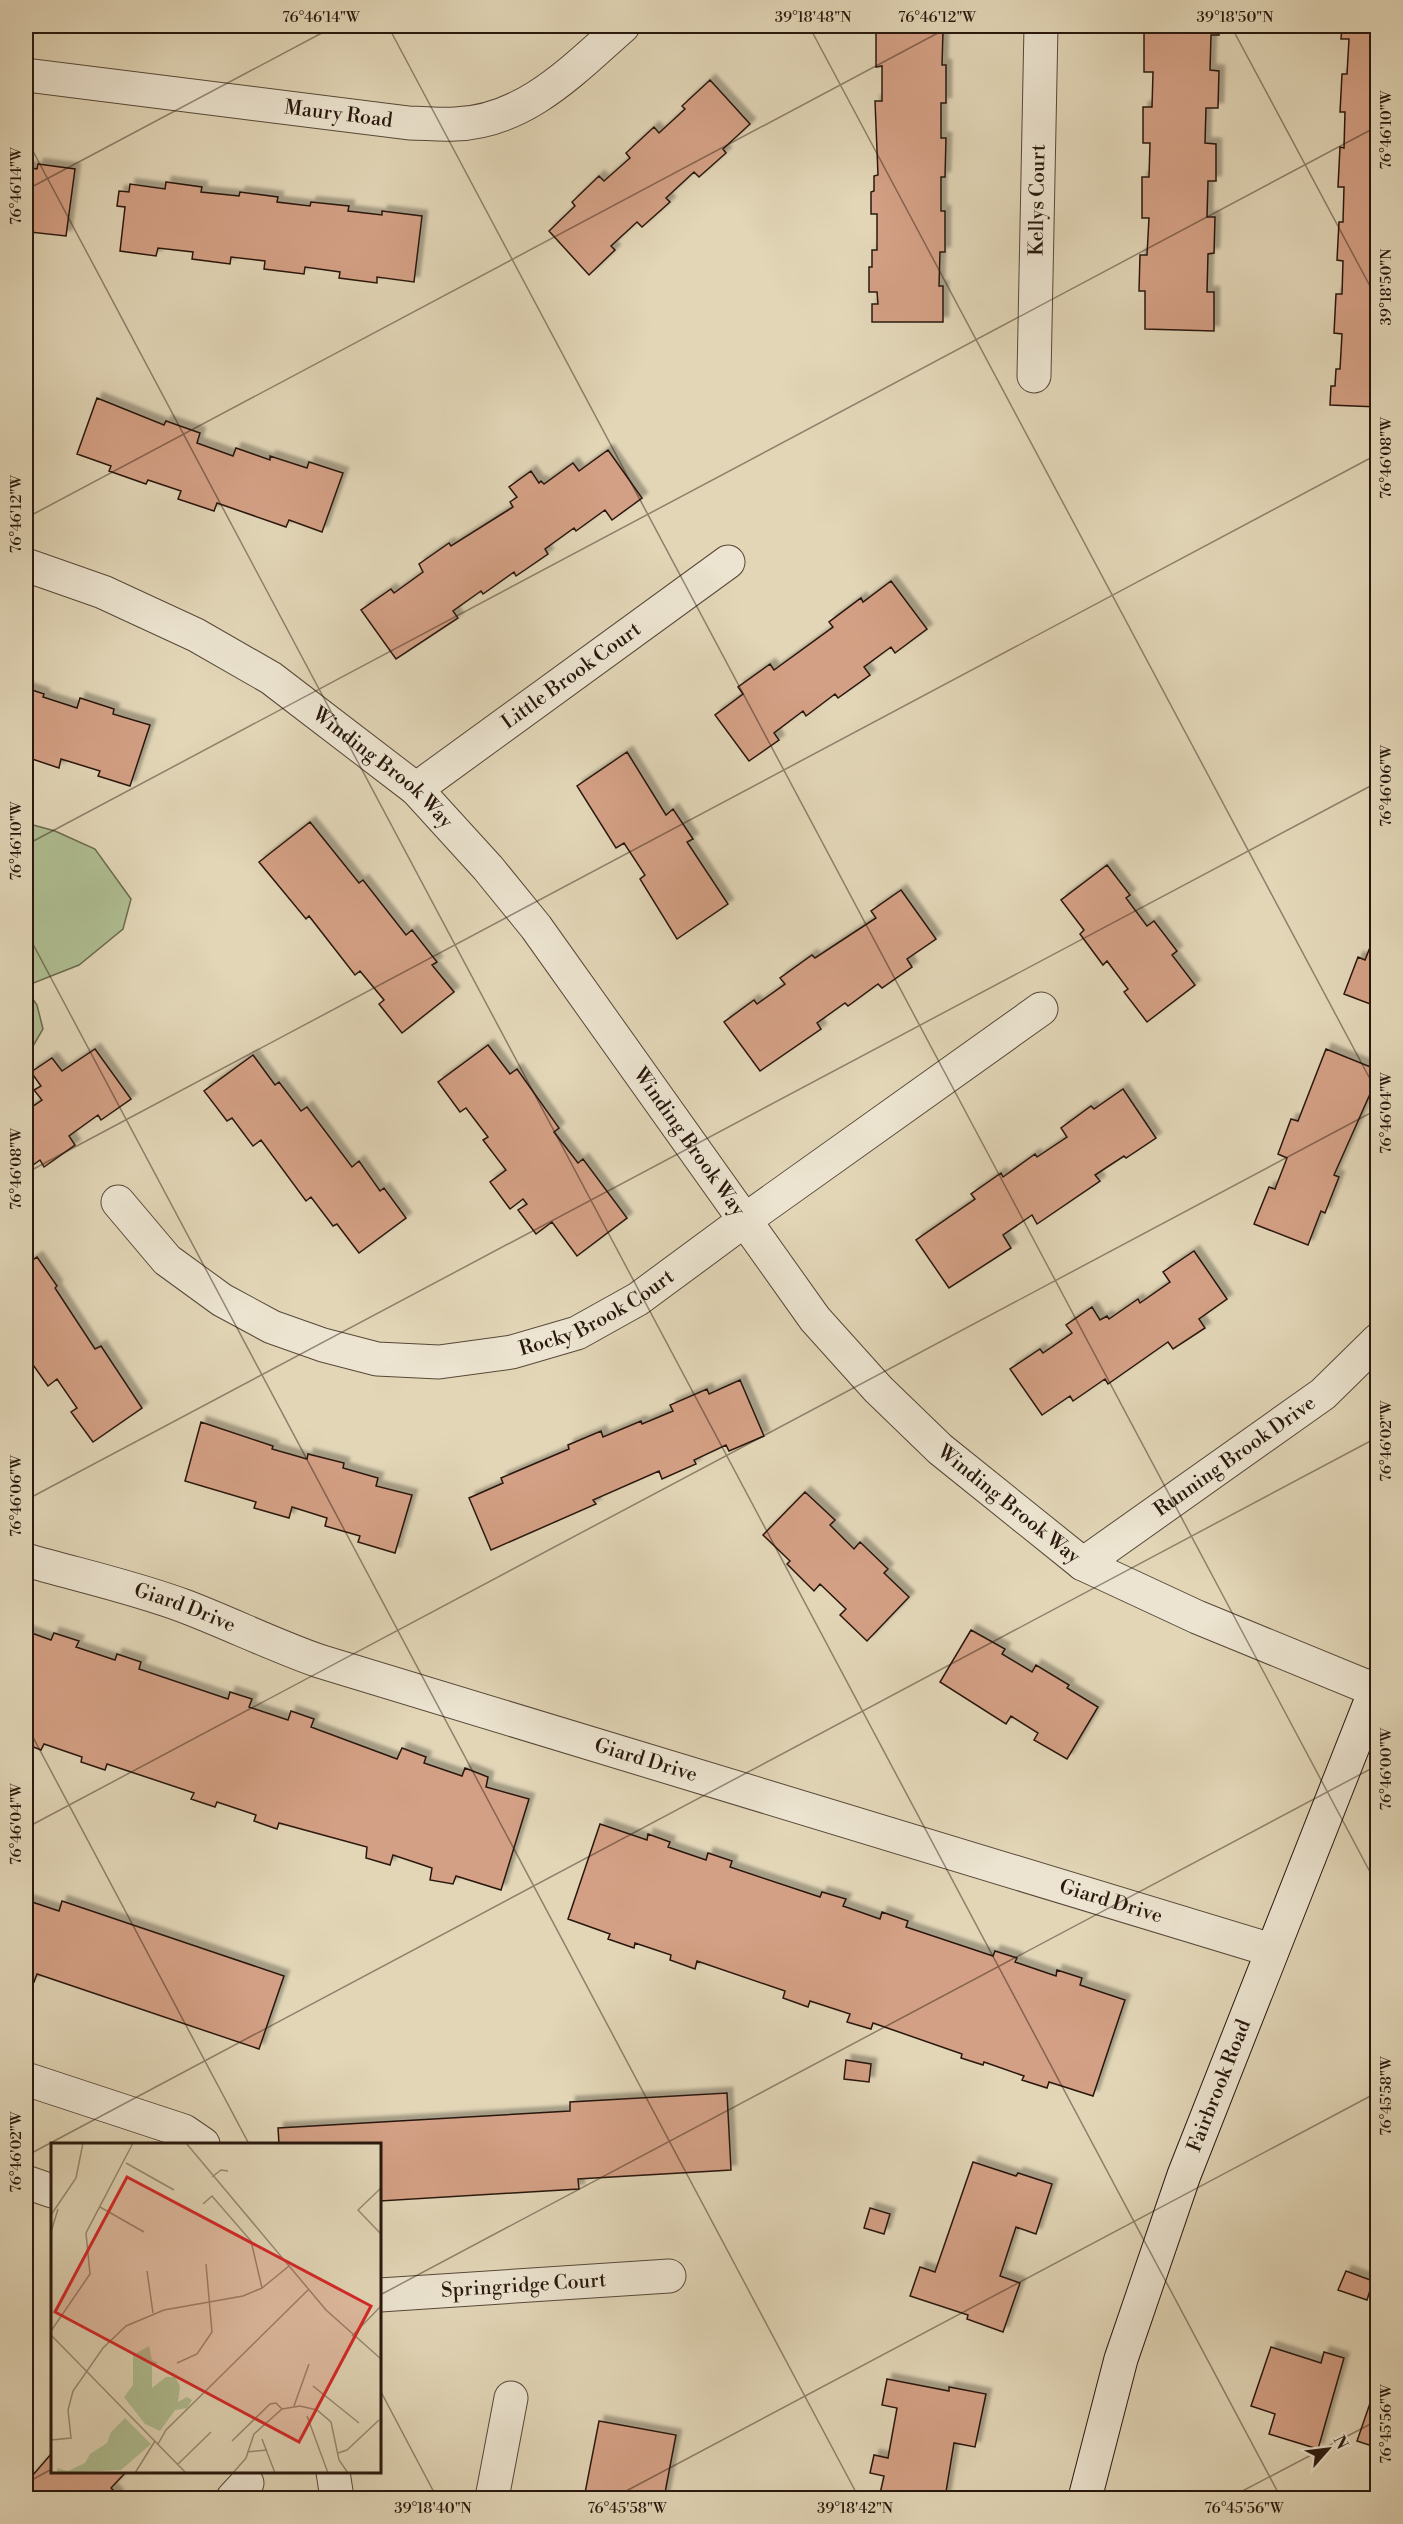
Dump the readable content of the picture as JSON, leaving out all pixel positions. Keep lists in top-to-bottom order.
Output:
{
  "streets": {
    "street": [
      "Maury Road",
      "Kellys Court",
      "Little Brook Court",
      "Winding Brook Way",
      "Rocky Brook Court",
      "Running Brook Drive",
      "Giard Drive",
      "Fairbrook Road",
      "Springridge Court"
    ]
  },
  "crossings": [
    ["Little Brook Court", "Winding Brook Way"],
    ["Winding Brook Way", "Rocky Brook Court"],
    ["Winding Brook Way", "Running Brook Drive"],
    ["Winding Brook Way", "Fairbrook Road"],
    ["Giard Drive", "Fairbrook Road"]
  ],
  "north": "top right",
  "coordinates": [
    "76°46'14\"W",
    "39°18'48\"N",
    "76°46'12\"W",
    "39°18'50\"N",
    "76°46'10\"W",
    "76°46'08\"W",
    "76°46'06\"W",
    "76°46'04\"W",
    "76°46'02\"W",
    "76°46'00\"W",
    "76°45'58\"W",
    "76°45'56\"W",
    "39°18'40\"N",
    "39°18'42\"N"
  ]
}
